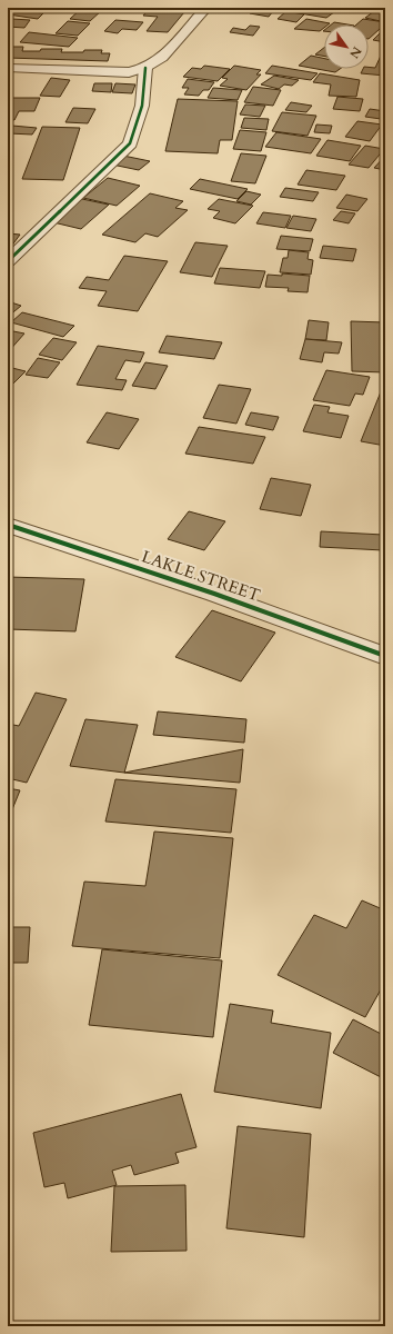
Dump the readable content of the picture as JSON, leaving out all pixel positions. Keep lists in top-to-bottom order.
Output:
{
  "streets": {
    "street": ["LAKLE STREET"]
  },
  "north": "bottom right"
}
